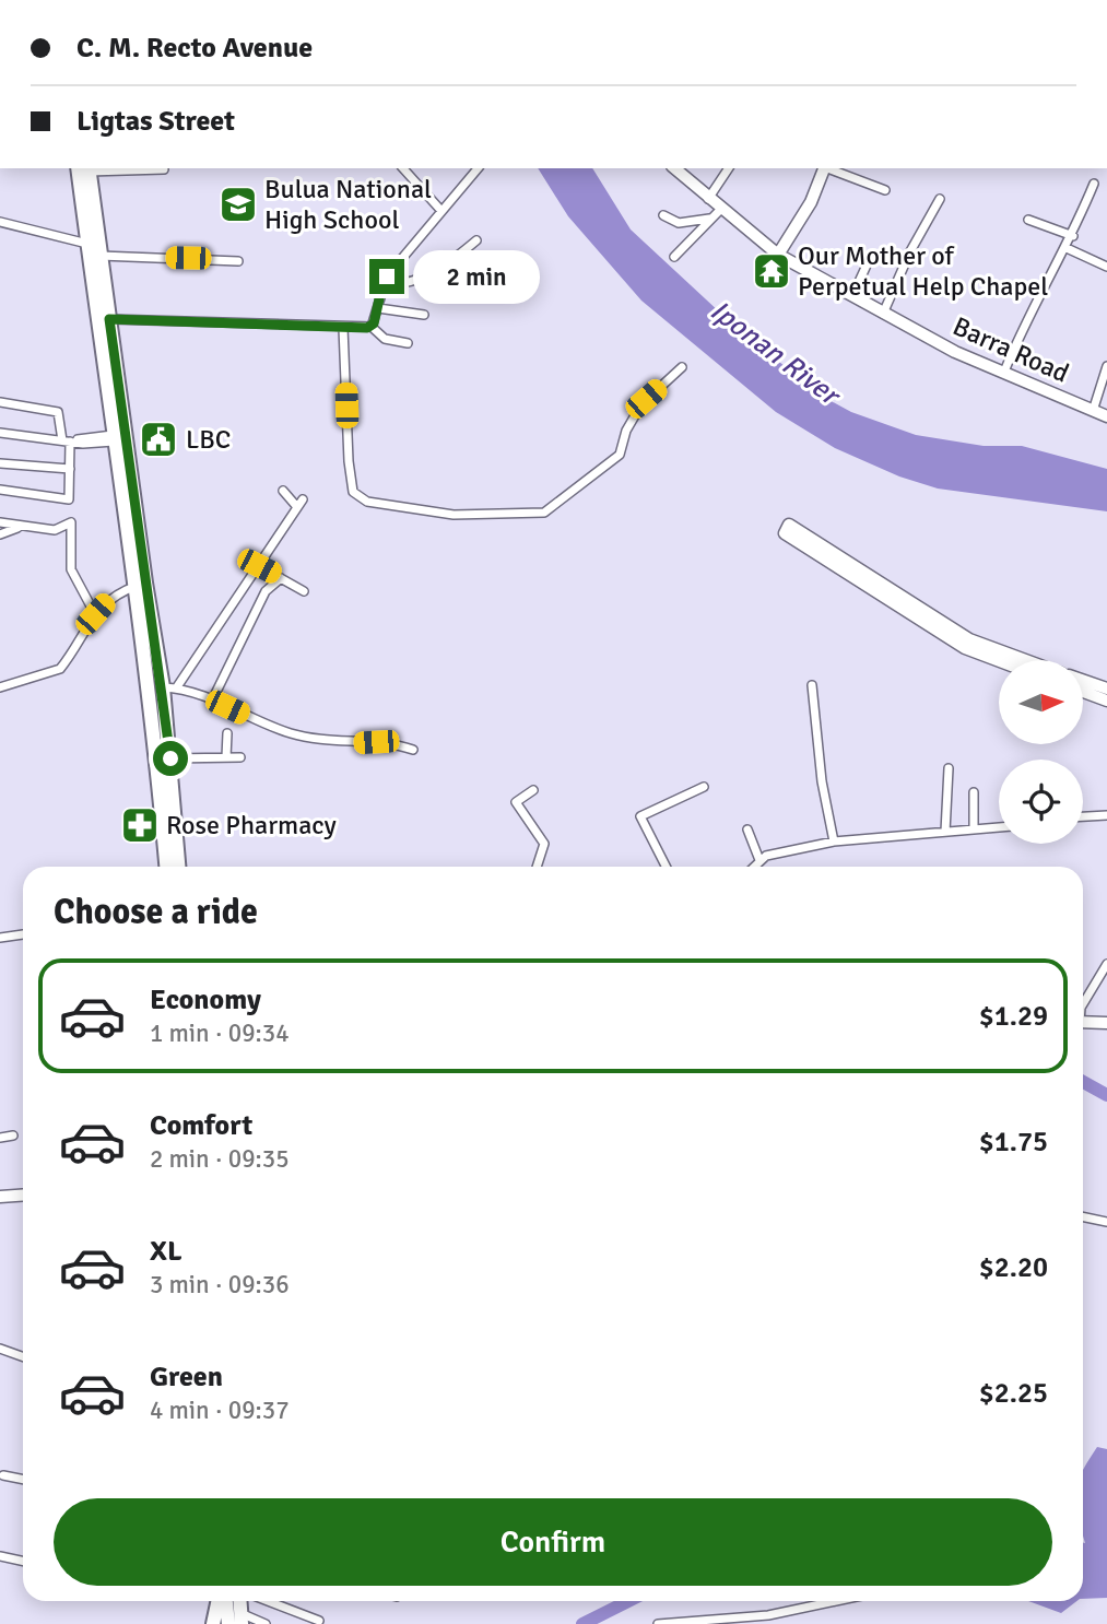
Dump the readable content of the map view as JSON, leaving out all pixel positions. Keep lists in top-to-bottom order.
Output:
{
  "streets": {
    "street": ["Barra Road"]
  },
  "water": ["Iponan River"],
  "places": {
    "school or university": ["Bulua National High School"],
    "temple": ["Our Mother of Perpetual Help Chapel"],
    "public building": ["LBC"],
    "pharmacy": ["Rose Pharmacy"]
  },
  "north": "right",
  "page": {
    "banner": ["C. M. Recto Avenue", "Ligtas Street"],
    "bubble": "2 min",
    "heading": "Choose a ride",
    "list": [
      {
        "name": "Economy",
        "note": "1 min · 09:34",
        "value": "$1.29"
      },
      {
        "name": "Comfort",
        "note": "2 min · 09:35",
        "value": "$1.75"
      },
      {
        "name": "XL",
        "note": "3 min · 09:36",
        "value": "$2.20"
      },
      {
        "name": "Green",
        "note": "4 min · 09:37",
        "value": "$2.25"
      }
    ],
    "buttons": "Confirm"
  }
}
